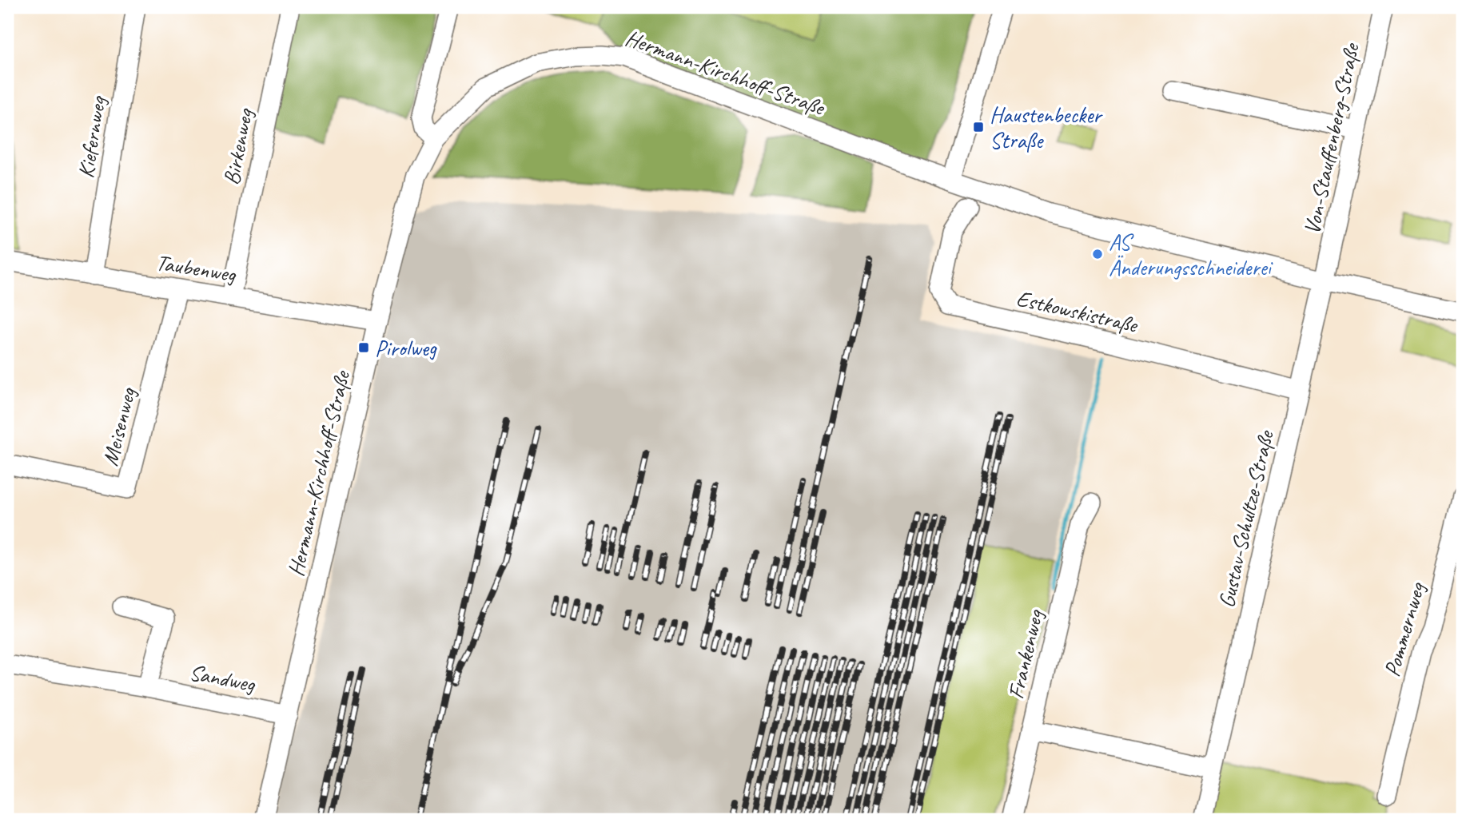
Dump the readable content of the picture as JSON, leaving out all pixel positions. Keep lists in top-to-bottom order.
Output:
{
  "streets": {
    "street": [
      "Hermann-Kirchhoff-Straße",
      "Kiefernweg",
      "Von-Stauffenberg-Straße",
      "Birkenweg",
      "Taubenweg",
      "Estkowskistraße",
      "Meisenweg",
      "Gustav-Schultze-Straße",
      "Pommernweg",
      "Frankenweg",
      "Sandweg"
    ]
  },
  "crossings": [
    ["Hermann-Kirchhoff-Straße", "Von-Stauffenberg-Straße"],
    ["Hermann-Kirchhoff-Straße", "Taubenweg"],
    ["Hermann-Kirchhoff-Straße", "Gustav-Schultze-Straße"],
    ["Hermann-Kirchhoff-Straße", "Sandweg"],
    ["Kiefernweg", "Taubenweg"],
    ["Von-Stauffenberg-Straße", "Gustav-Schultze-Straße"],
    ["Birkenweg", "Taubenweg"],
    ["Taubenweg", "Meisenweg"],
    ["Estkowskistraße", "Gustav-Schultze-Straße"]
  ],
  "places": {
    "transit": ["Haustenbecker Straße", "Pirolweg"],
    "other": ["AS Änderungsschneiderei"]
  }
}
